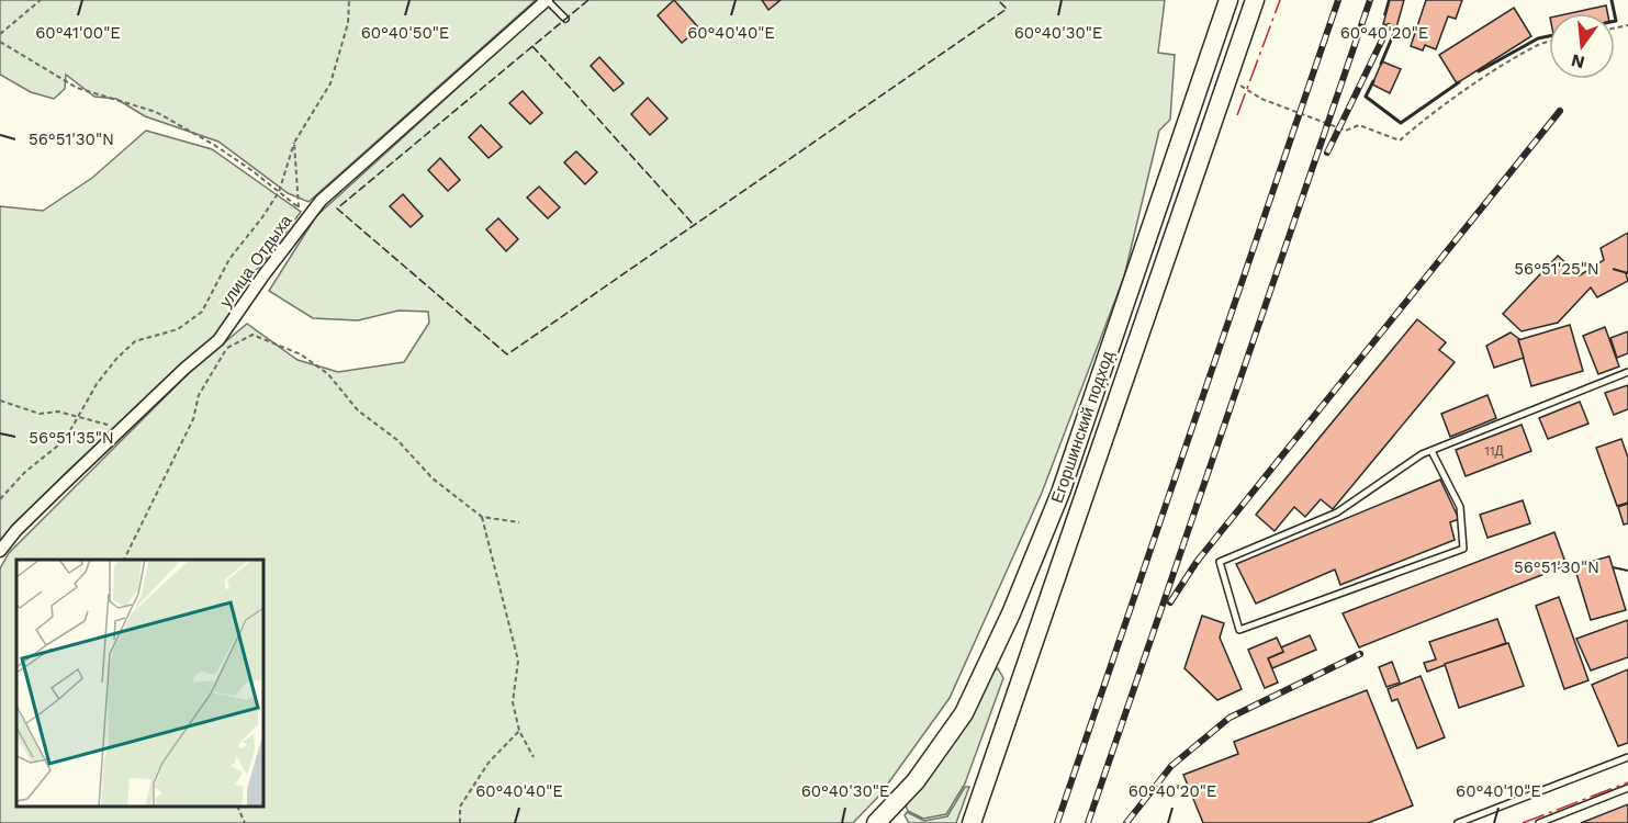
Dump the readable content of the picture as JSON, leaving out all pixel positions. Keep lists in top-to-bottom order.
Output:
{
  "streets": {
    "main road": ["Егоршинский подход"],
    "street": ["улица Отдыха"]
  },
  "house_numbers": ["11Д"],
  "north": "bottom",
  "coordinates": [
    "60°41'00\"E",
    "60°40'50\"E",
    "60°40'40\"E",
    "60°40'30\"E",
    "60°40'20\"E",
    "56°51'30\"N",
    "56°51'25\"N",
    "56°51'35\"N",
    "60°40'10\"E"
  ]
}
